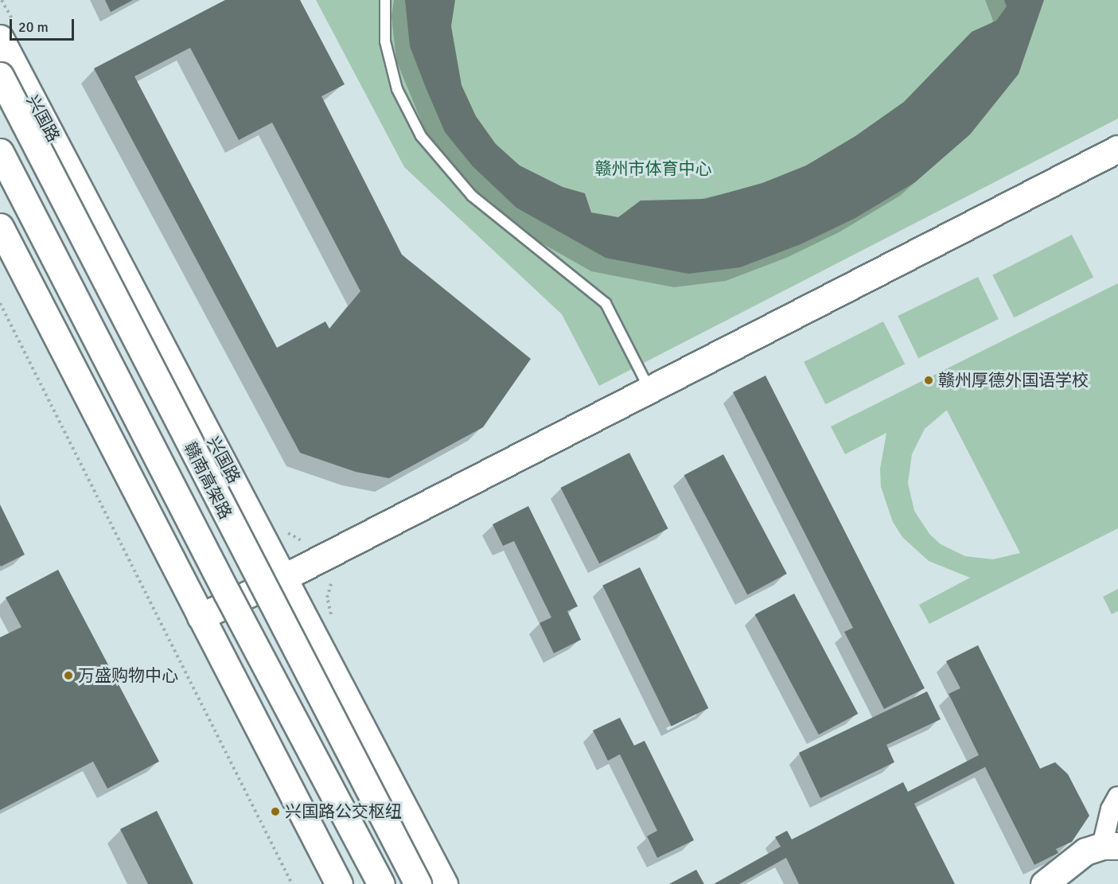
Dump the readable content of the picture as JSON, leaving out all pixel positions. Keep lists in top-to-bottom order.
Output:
{
  "streets": {
    "main road": ["兴国路", "赣南高架路"]
  },
  "parks": ["赣州市体育中心"],
  "places": ["赣州厚德外国语学校", "万盛购物中心", "兴国路公交枢纽"],
  "scale_bar": "20 m"
}
